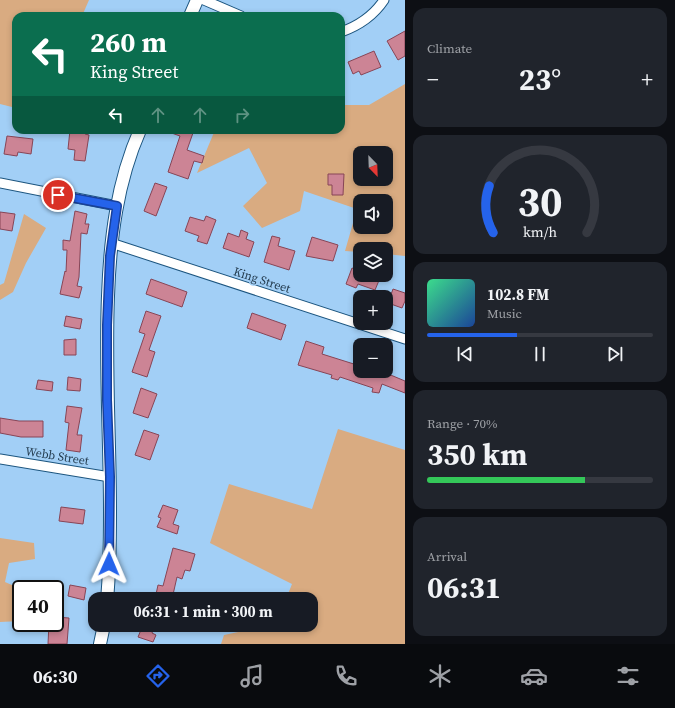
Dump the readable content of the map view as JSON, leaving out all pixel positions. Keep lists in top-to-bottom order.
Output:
{
  "streets": {
    "street": ["King Street", "Webb Street"]
  },
  "north": "bottom right",
  "page": {
    "tile": [
      "Climate",
      ["Range · 70%", "350 km"],
      ["Arrival", "06:31"]
    ],
    "turn": ["260 m", "King Street"],
    "heat": ["−", "23°", "+"],
    "map_buttons": ["+", "−"],
    "song": ["102.8 FM", "Music"],
    "limit": "40",
    "trip": "06:31 · 1 min · 300 m",
    "tabs": "06:30",
    "gauge": ["30", "km/h"]
  }
}
